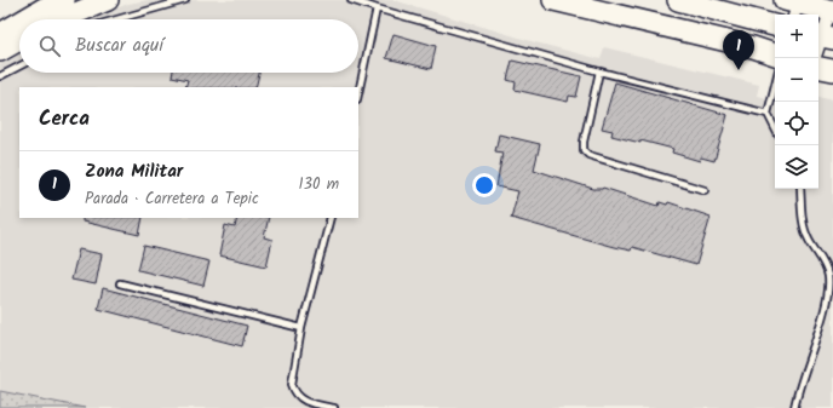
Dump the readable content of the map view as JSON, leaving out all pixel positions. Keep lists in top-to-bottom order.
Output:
{
  "page": {
    "map_buttons": ["+", "−"],
    "search": "Buscar aquí",
    "pins": "1",
    "heading": "Cerca",
    "list": [
      {
        "mark": "1",
        "name": "Zona Militar",
        "note": "Parada · Carretera a Tepic",
        "value": "130 m"
      }
    ]
  }
}
